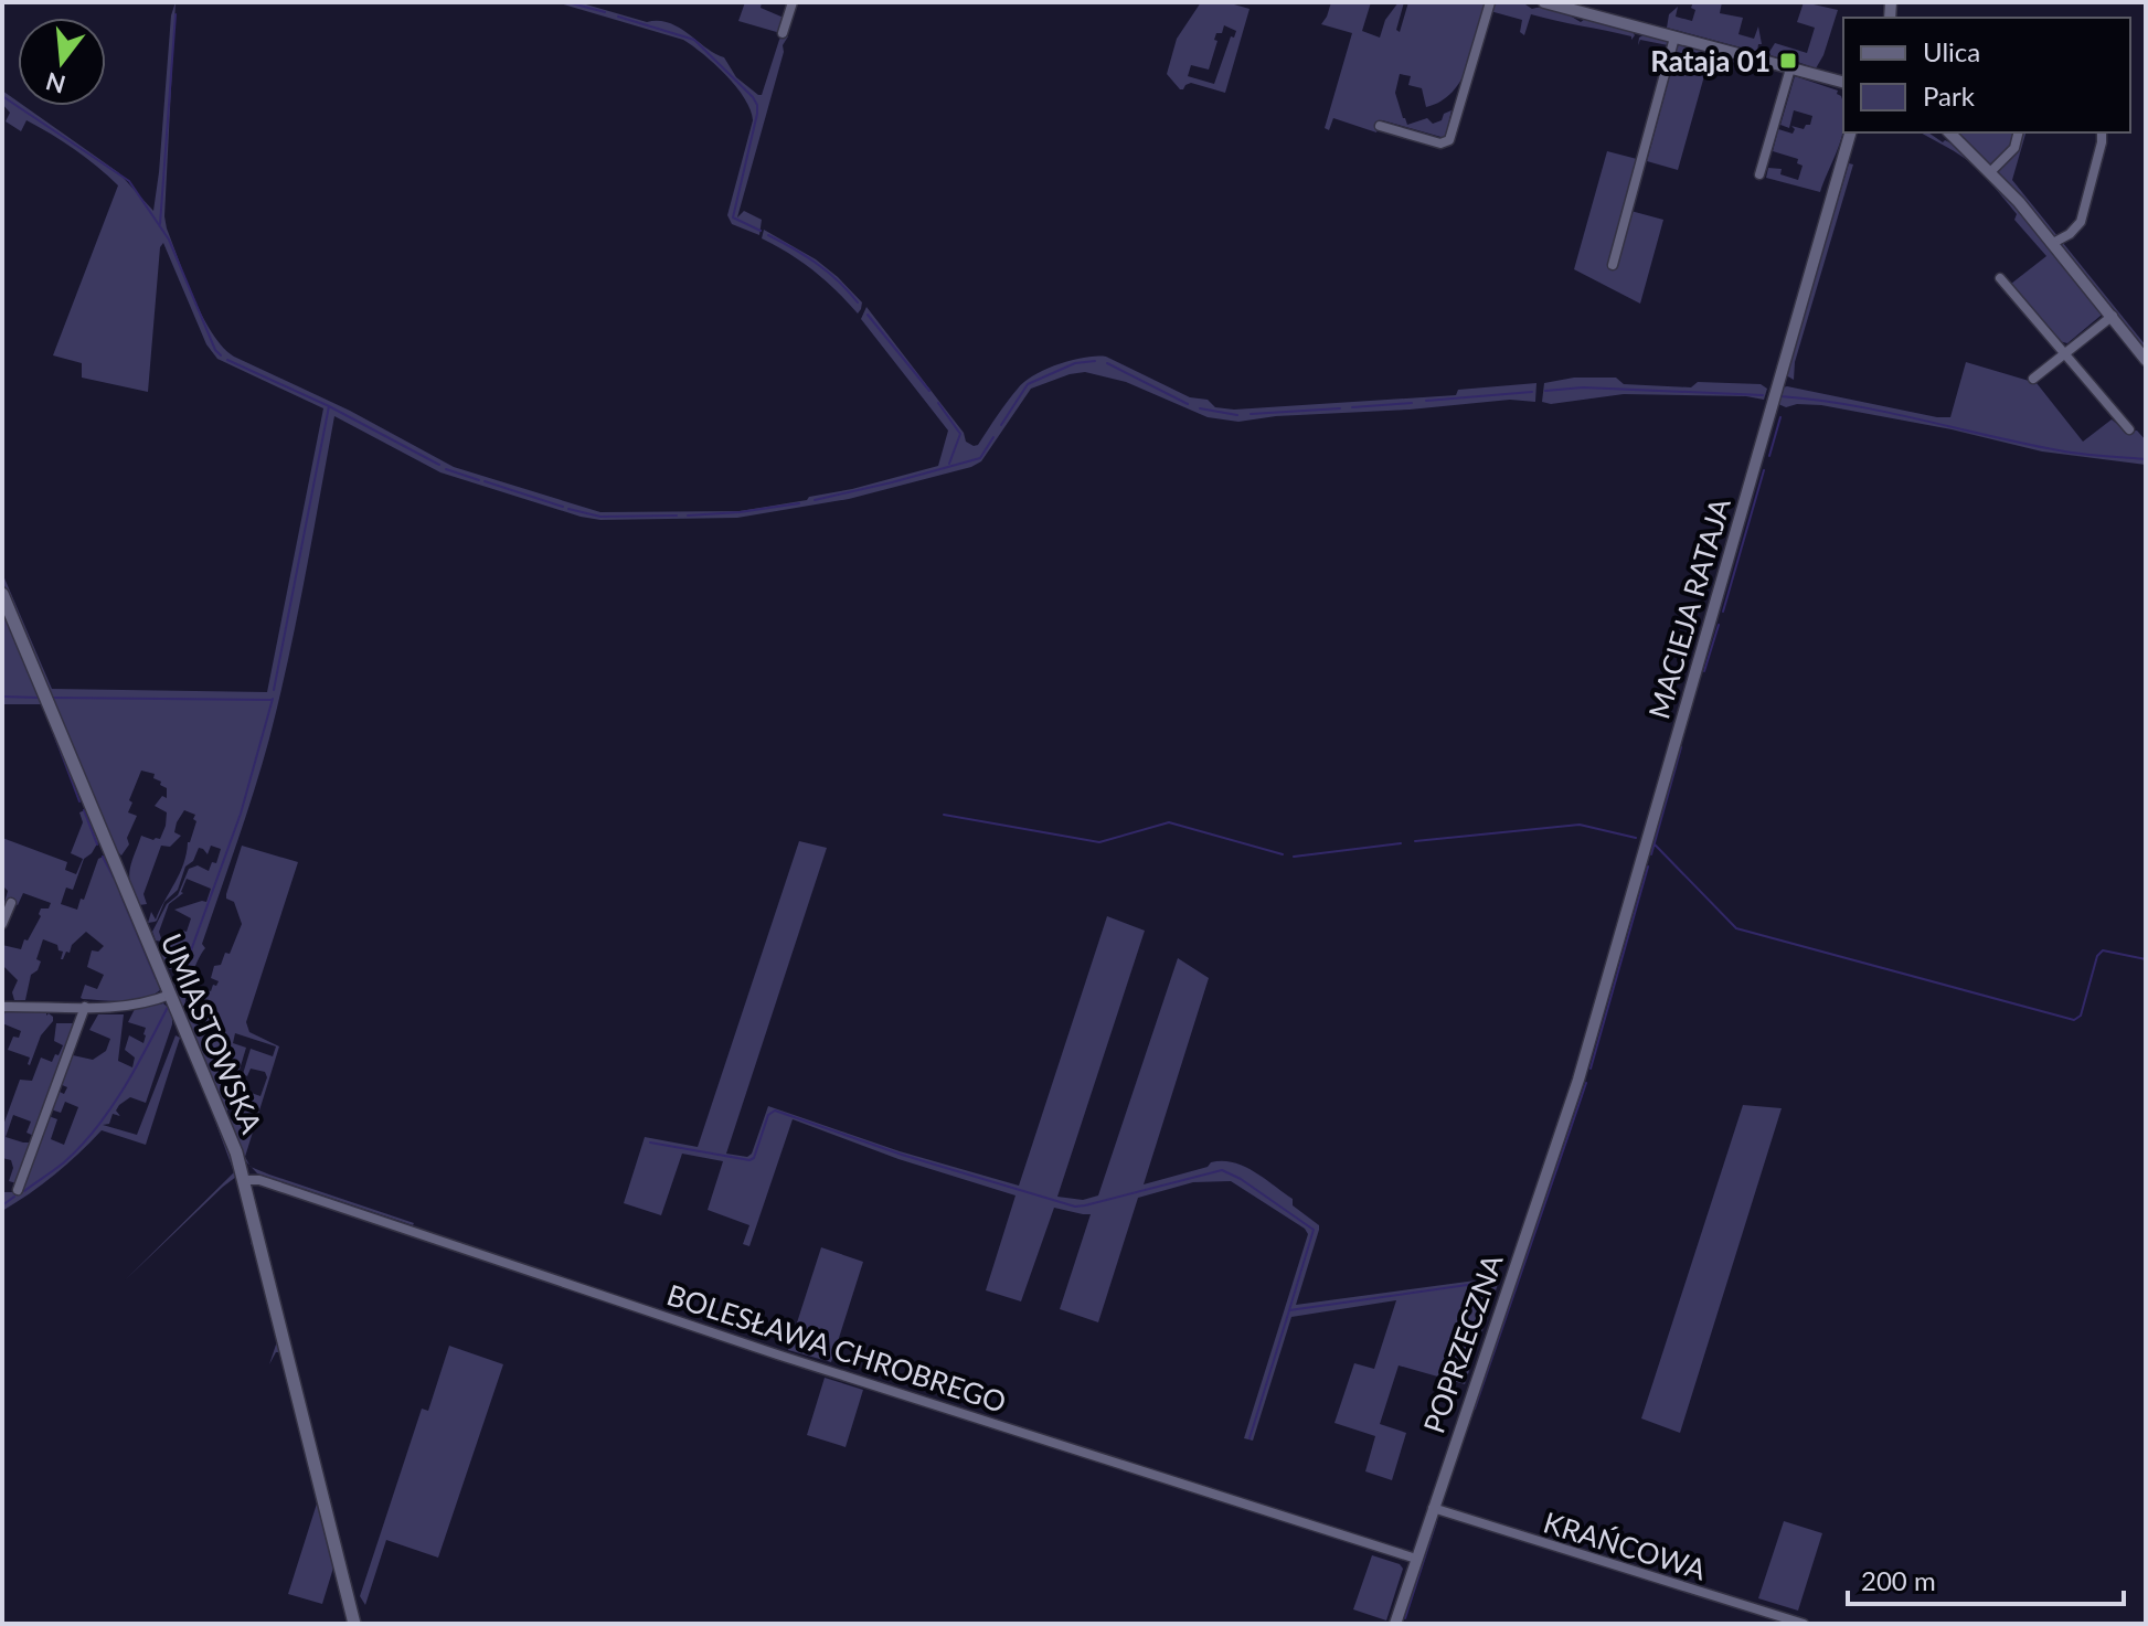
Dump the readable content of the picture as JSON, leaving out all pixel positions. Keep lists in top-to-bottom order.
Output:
{
  "streets": {
    "main road": ["UMIASTOWSKA"],
    "street": [
      "MACIEJA RATAJA",
      "POPRZECZNA",
      "BOLESŁAWA CHROBREGO",
      "KRAŃCOWA"
    ]
  },
  "crossings": [
    ["MACIEJA RATAJA", "POPRZECZNA"],
    ["UMIASTOWSKA", "BOLESŁAWA CHROBREGO"],
    ["POPRZECZNA", "BOLESŁAWA CHROBREGO"],
    ["POPRZECZNA", "KRAŃCOWA"]
  ],
  "places": {
    "transit": ["Rataja 01"]
  },
  "legend": ["Ulica", "Park"],
  "scale_bar": "200 m",
  "north": "bottom"
}
